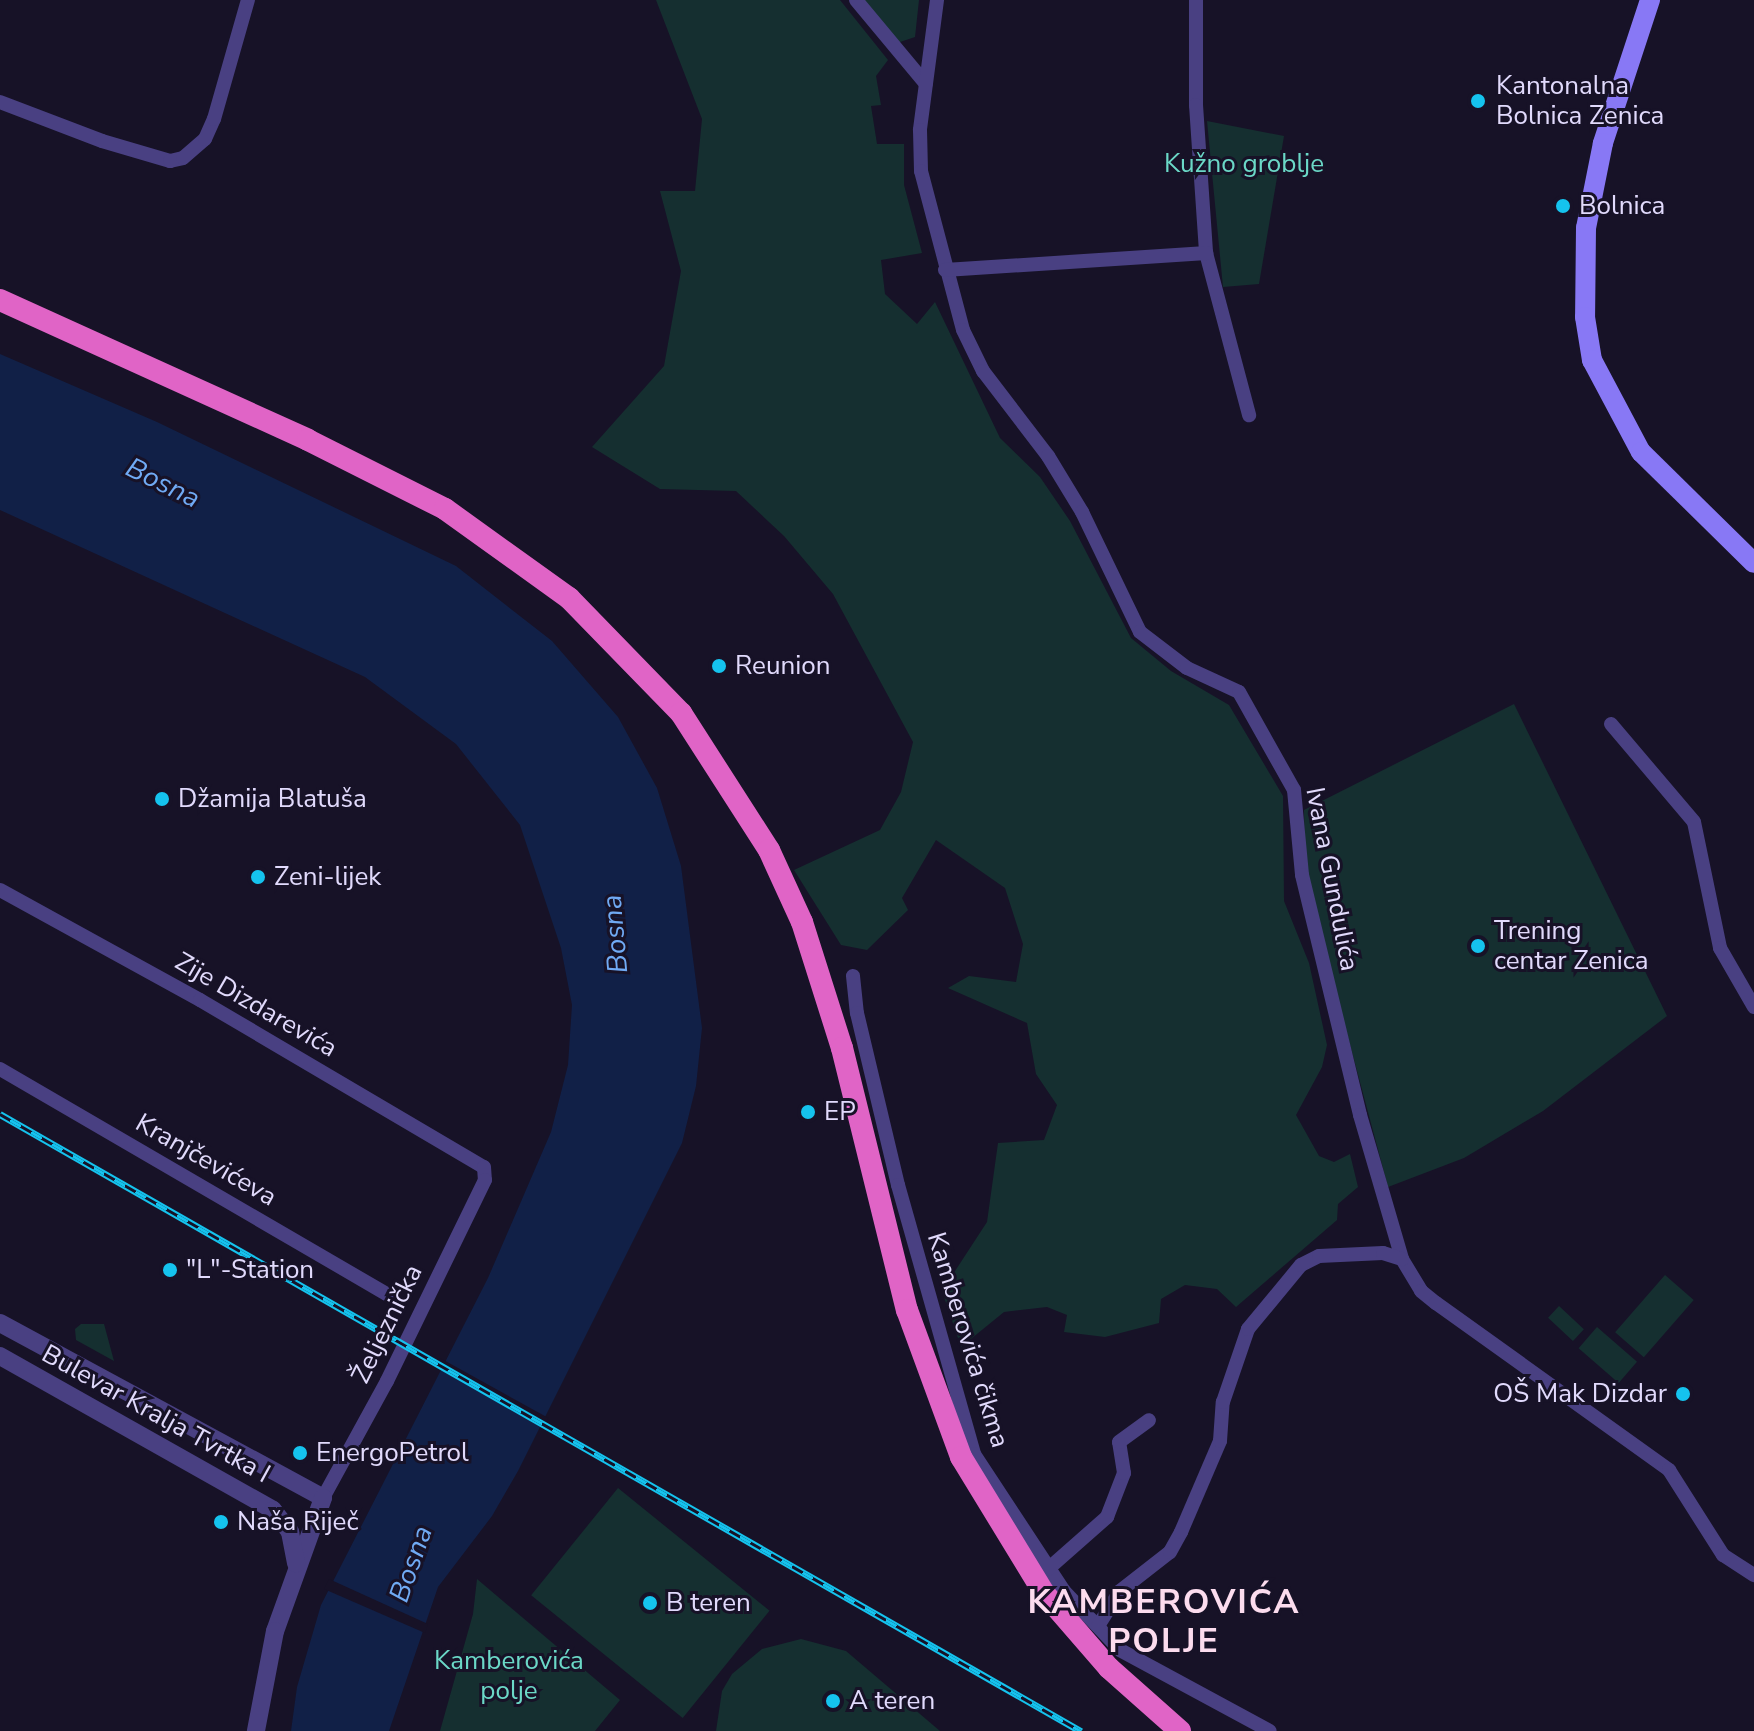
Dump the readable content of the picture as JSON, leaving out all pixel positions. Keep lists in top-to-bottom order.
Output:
{
  "streets": {
    "street": [
      "Ivana Gundulića",
      "Zije Dizdarevića",
      "Kranjčevićeva",
      "Željeznička",
      "Kamberovića čikma",
      "Bulevar Kralja Tvrtka I"
    ]
  },
  "crossings": [
    ["Zije Dizdarevića", "Željeznička"],
    ["Željeznička", "Bulevar Kralja Tvrtka I"]
  ],
  "districts": ["KAMBEROVIĆA POLJE"],
  "water": ["Bosna"],
  "parks": ["Kužno groblje", "Kamberovića polje"],
  "places": [
    "Kantonalna Bolnica Zenica",
    "Bolnica",
    "Reunion",
    "Džamija Blatuša",
    "Zeni-lijek",
    "Trening centar Zenica",
    "EP",
    "\"L\"-Station",
    "OŠ Mak Dizdar",
    "EnergoPetrol",
    "Naša Riječ",
    "B teren",
    "A teren"
  ]
}
